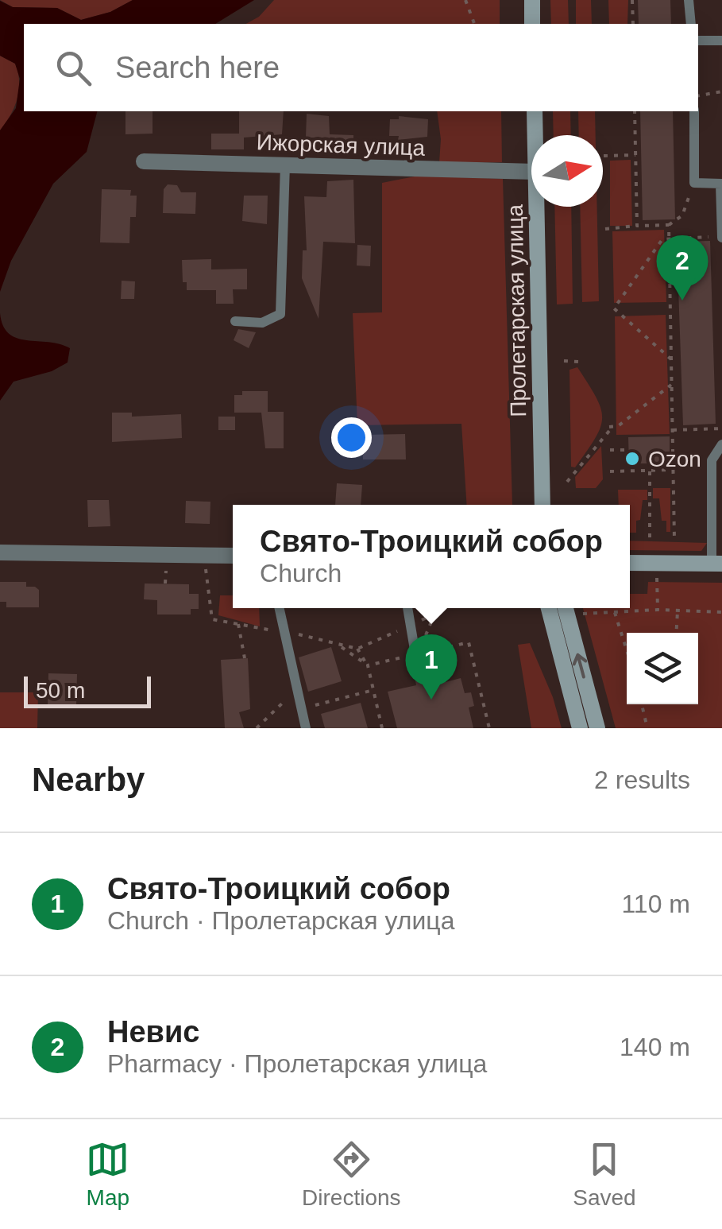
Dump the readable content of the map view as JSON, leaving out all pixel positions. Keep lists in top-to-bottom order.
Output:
{
  "streets": {
    "main road": ["Пролетарская улица"],
    "street": ["Ижорская улица"]
  },
  "places": ["Ozon"],
  "scale_bar": "50 m",
  "north": "right",
  "page": {
    "search": "Search here",
    "pins": ["2", "1"],
    "popup": ["Свято-Троицкий собор", "Church"],
    "scale": "50 m",
    "heading": ["Nearby", "2 results"],
    "list": [
      {
        "mark": "1",
        "name": "Свято-Троицкий собор",
        "note": "Church · Пролетарская улица",
        "value": "110 m"
      },
      {
        "mark": "2",
        "name": "Невис",
        "note": "Pharmacy · Пролетарская улица",
        "value": "140 m"
      }
    ],
    "nav": ["Map", "Directions", "Saved"]
  }
}
